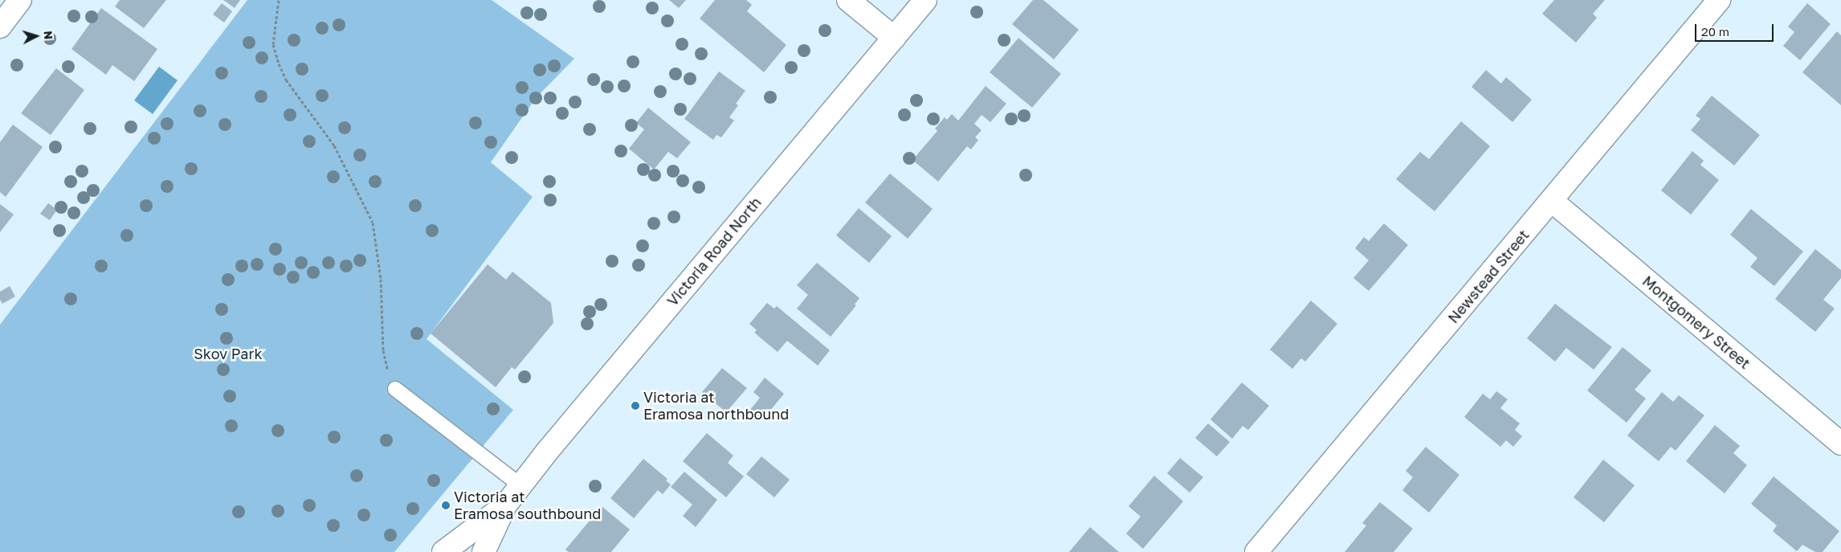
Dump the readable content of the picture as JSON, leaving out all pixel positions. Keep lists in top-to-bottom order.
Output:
{
  "streets": {
    "street": ["Victoria Road North", "Newstead Street", "Montgomery Street"]
  },
  "crossings": [
    ["Newstead Street", "Montgomery Street"]
  ],
  "parks": ["Skov Park"],
  "places": ["Victoria at Eramosa northbound", "Victoria at Eramosa southbound"],
  "scale_bar": "20 m",
  "north": "right"
}
